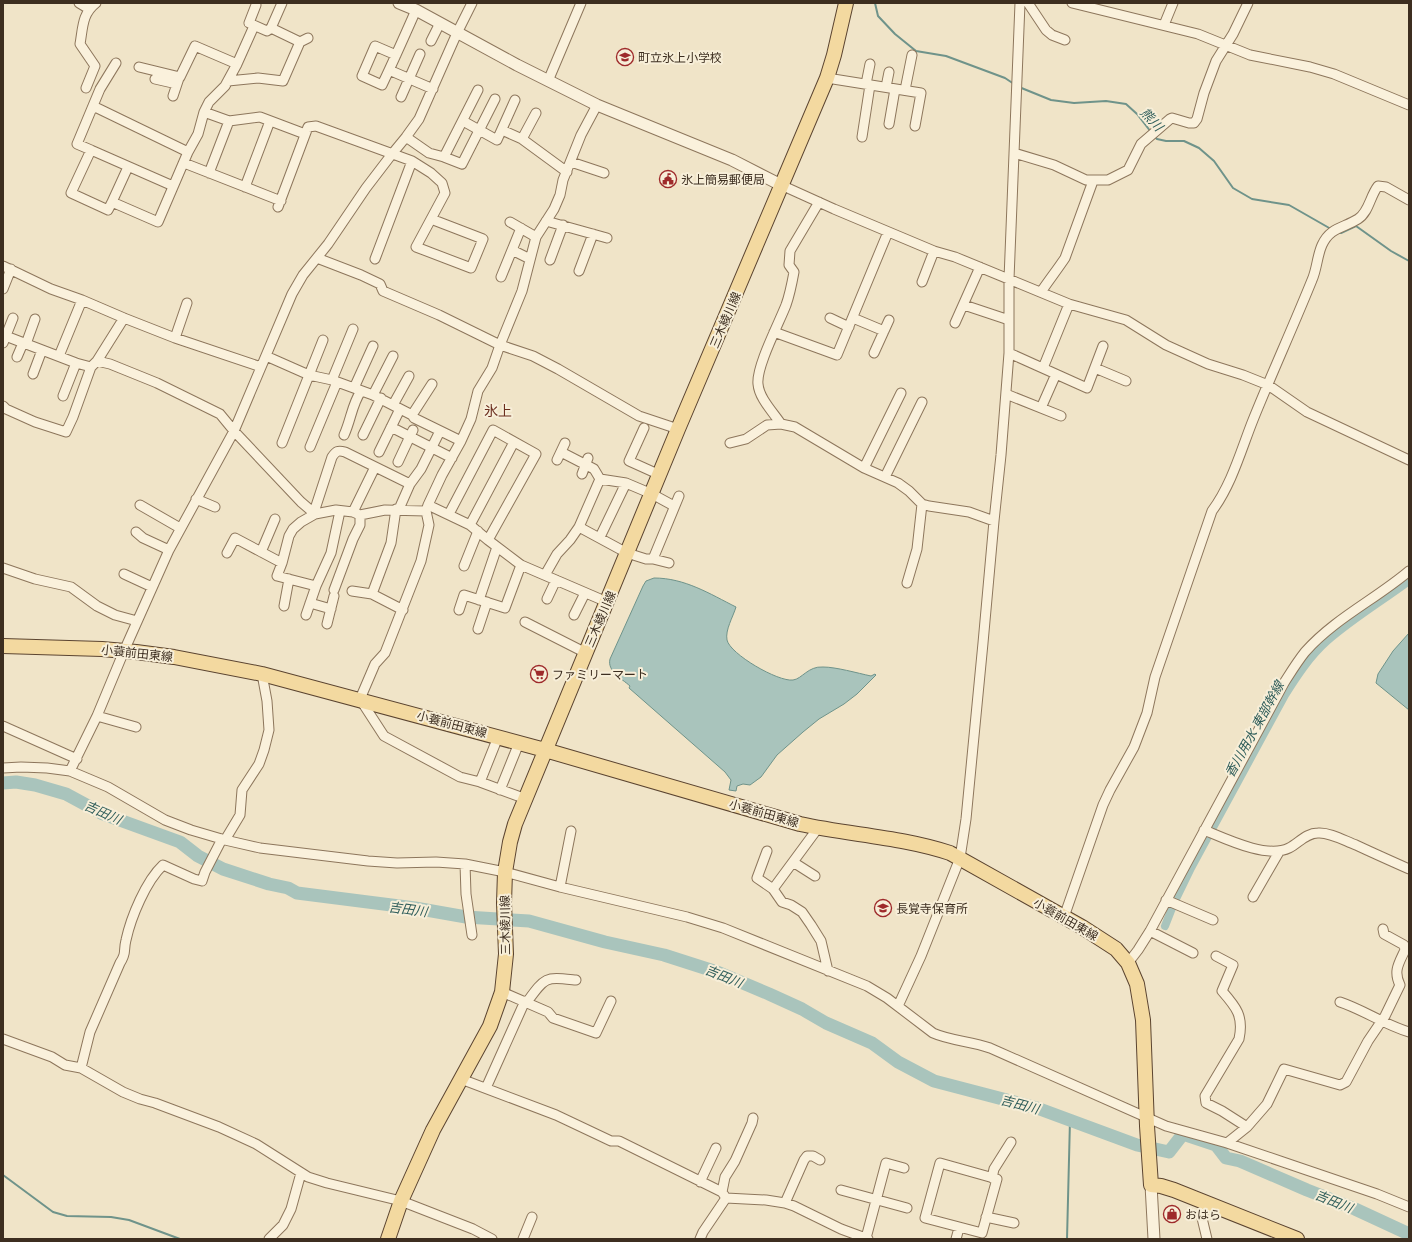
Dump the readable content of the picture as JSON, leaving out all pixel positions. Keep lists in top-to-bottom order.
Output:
{
  "streets": {
    "main road": ["三木綾川線", "小蓑前田東線"]
  },
  "crossings": [
    ["三木綾川線", "小蓑前田東線"]
  ],
  "districts": ["氷上"],
  "water": ["熊川", "香川用水 東部幹線", "吉田川"],
  "places": {
    "school or university": ["町立氷上小学校", "長覚寺保育所"],
    "public building": ["氷上簡易郵便局"],
    "supermarket": ["ファミリーマート"],
    "shop": ["おはら"]
  }
}
